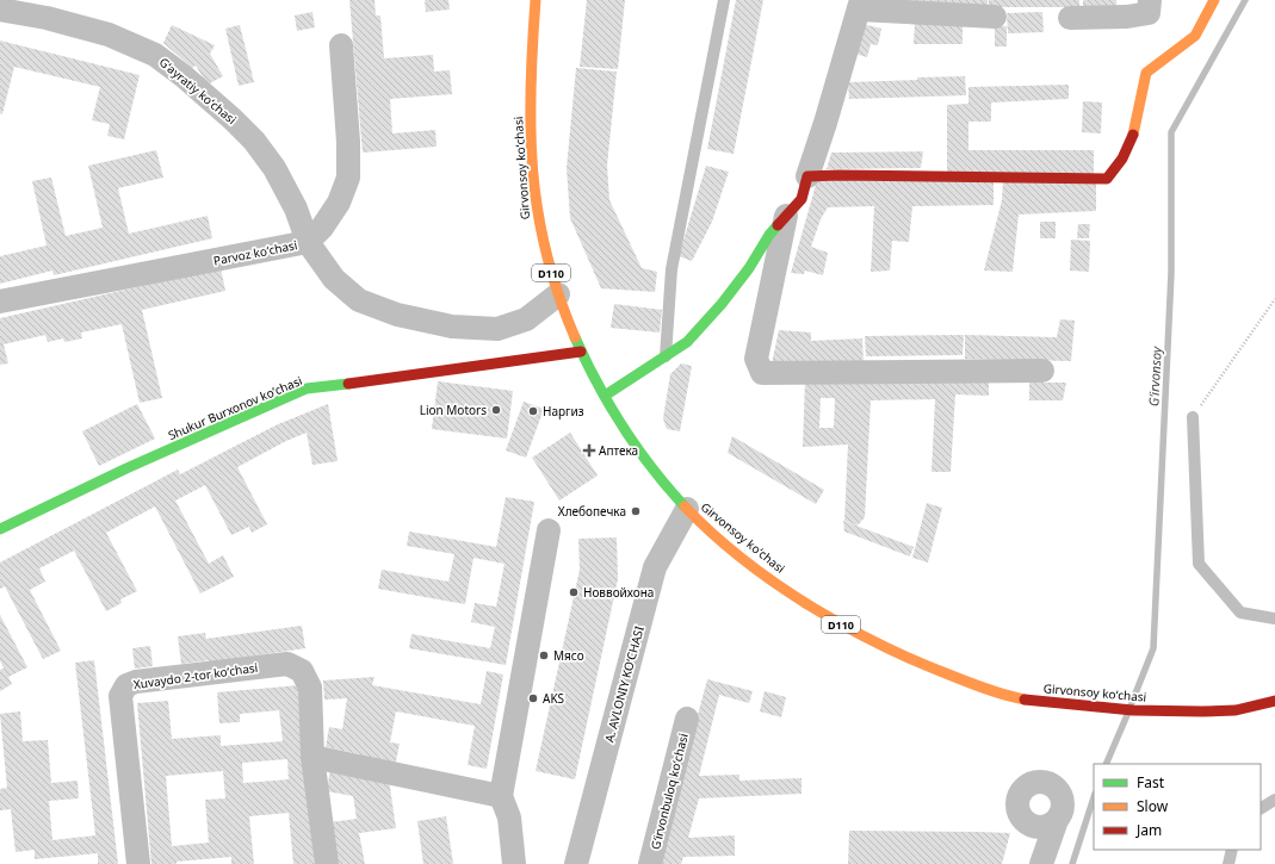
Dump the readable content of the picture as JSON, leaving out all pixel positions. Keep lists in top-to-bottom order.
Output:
{
  "streets": {
    "street": [
      "Gʻayratiy koʻchasi",
      "Girvonsoy koʻchasi",
      "Parvoz koʻchasi",
      "D110",
      "Shukur Burxonov koʻchasi",
      "Xuvaydo 2-tor koʻchasi",
      "A. AVLONIY KO‘CHASI",
      "Gʻirvonbuloq koʻchasi"
    ]
  },
  "crossings": [
    ["Gʻayratiy koʻchasi", "Parvoz koʻchasi"],
    ["Girvonsoy koʻchasi", "Parvoz koʻchasi"],
    ["Girvonsoy koʻchasi", "Shukur Burxonov koʻchasi"],
    ["Girvonsoy koʻchasi", "A. AVLONIY KO‘CHASI"]
  ],
  "water": ["G‘irvonsoy"],
  "places": {
    "other": [
      "Lion Motors",
      "Наргиз",
      "Хлебопечка",
      "Новвойхона",
      "Мясо",
      "AKS"
    ],
    "health": ["Аптека"]
  },
  "legend": ["Fast", "Slow", "Jam"]
}
